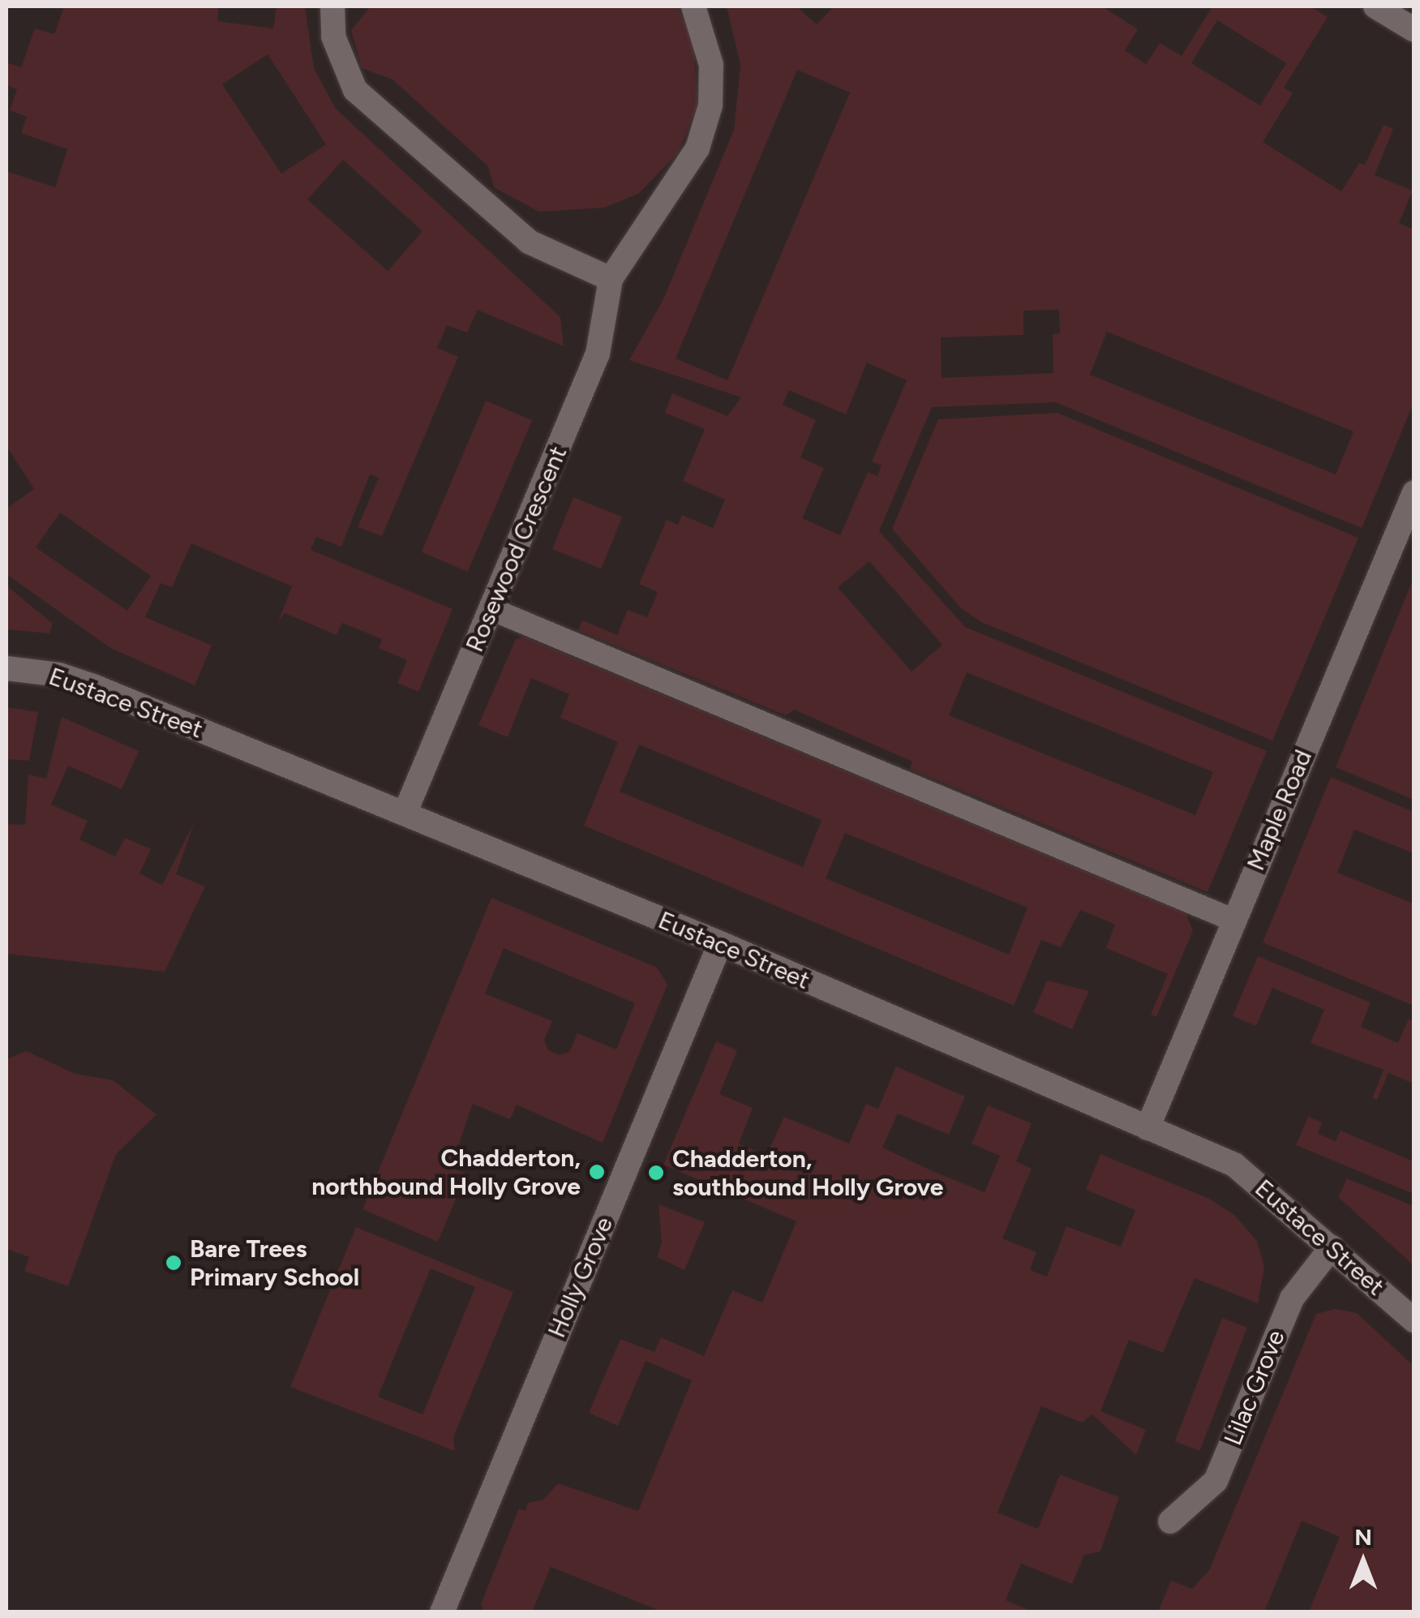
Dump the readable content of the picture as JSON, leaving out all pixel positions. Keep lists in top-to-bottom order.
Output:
{
  "streets": {
    "street": [
      "Rosewood Crescent",
      "Eustace Street",
      "Maple Road",
      "Holly Grove",
      "Lilac Grove"
    ]
  },
  "crossings": [
    ["Rosewood Crescent", "Eustace Street"],
    ["Eustace Street", "Maple Road"],
    ["Eustace Street", "Holly Grove"],
    ["Eustace Street", "Lilac Grove"]
  ],
  "places": ["Chadderton, northbound Holly Grove", "Chadderton, southbound Holly Grove", "Bare Trees Primary School"],
  "north": "top"
}
